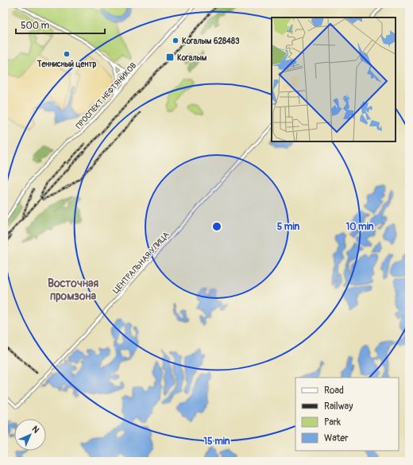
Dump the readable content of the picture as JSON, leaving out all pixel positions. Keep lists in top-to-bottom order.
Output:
{
  "streets": {
    "main road": ["ПРОСПЕКТ НЕФТЯНИКОВ", "ЦЕНТРАЛЬНАЯ УЛИЦА"]
  },
  "districts": ["Восточная промзона"],
  "places": {
    "other": ["Когалым 628483", "Теннисный центр"],
    "transit": ["Когалым"]
  },
  "legend": [
    "Road",
    "Railway",
    "Park",
    "Water"
  ],
  "scale_bar": "500 m",
  "north": "top right",
  "rings": ["5 min", "10 min", "15 min"]
}
